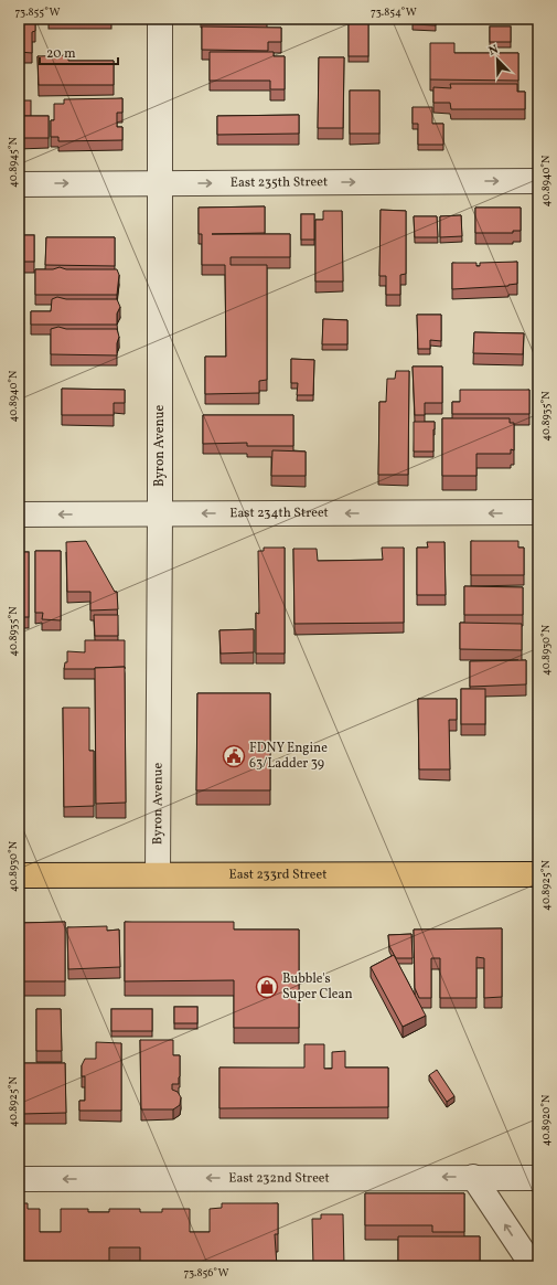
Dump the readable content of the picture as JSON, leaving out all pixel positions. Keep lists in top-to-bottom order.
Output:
{
  "streets": {
    "main road": ["East 233rd Street"],
    "street": [
      "East 235th Street",
      "Byron Avenue",
      "East 234th Street",
      "East 232nd Street"
    ]
  },
  "crossings": [
    ["East 235th Street", "Byron Avenue"],
    ["Byron Avenue", "East 234th Street"],
    ["Byron Avenue", "East 233rd Street"]
  ],
  "one_way": ["East 235th Street", "East 234th Street", "East 232nd Street"],
  "places": {
    "public building": ["FDNY Engine 63/Ladder 39"],
    "shop": ["Bubble's Super Clean"]
  },
  "scale_bar": "20 m",
  "north": "top left",
  "coordinates": [
    "73.855°W",
    "73.854°W",
    "40.8945°N",
    "40.8940°N",
    "40.8935°N",
    "40.8930°N",
    "40.8925°N",
    "40.8920°N",
    "73.856°W"
  ]
}
